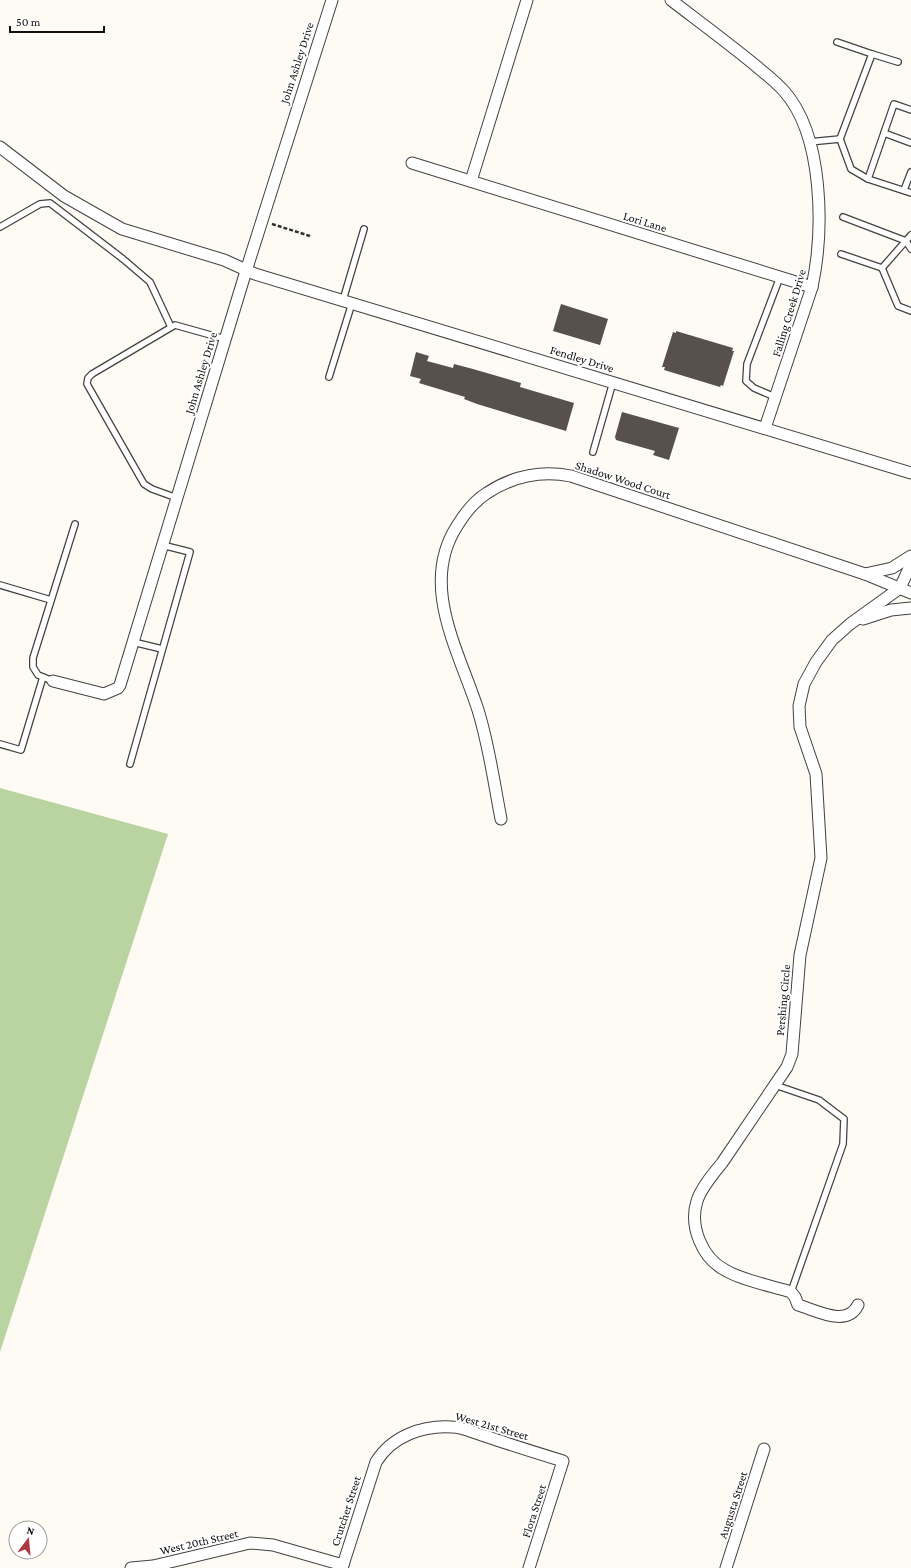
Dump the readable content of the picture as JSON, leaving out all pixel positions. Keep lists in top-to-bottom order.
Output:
{
  "streets": {
    "street": [
      "John Ashley Drive",
      "Lori Lane",
      "Falling Creek Drive",
      "Fendley Drive",
      "Shadow Wood Court",
      "Pershing Circle",
      "West 21st Street",
      "Augusta Street",
      "Crutcher Street",
      "Flora Street",
      "West 20th Street"
    ]
  },
  "crossings": [
    ["John Ashley Drive", "Fendley Drive"],
    ["Lori Lane", "Falling Creek Drive"],
    ["Falling Creek Drive", "Fendley Drive"],
    ["Shadow Wood Court", "Pershing Circle"],
    ["West 21st Street", "Crutcher Street"],
    ["West 21st Street", "Flora Street"],
    ["Crutcher Street", "West 20th Street"]
  ],
  "scale_bar": "50 m",
  "north": "top"
}
